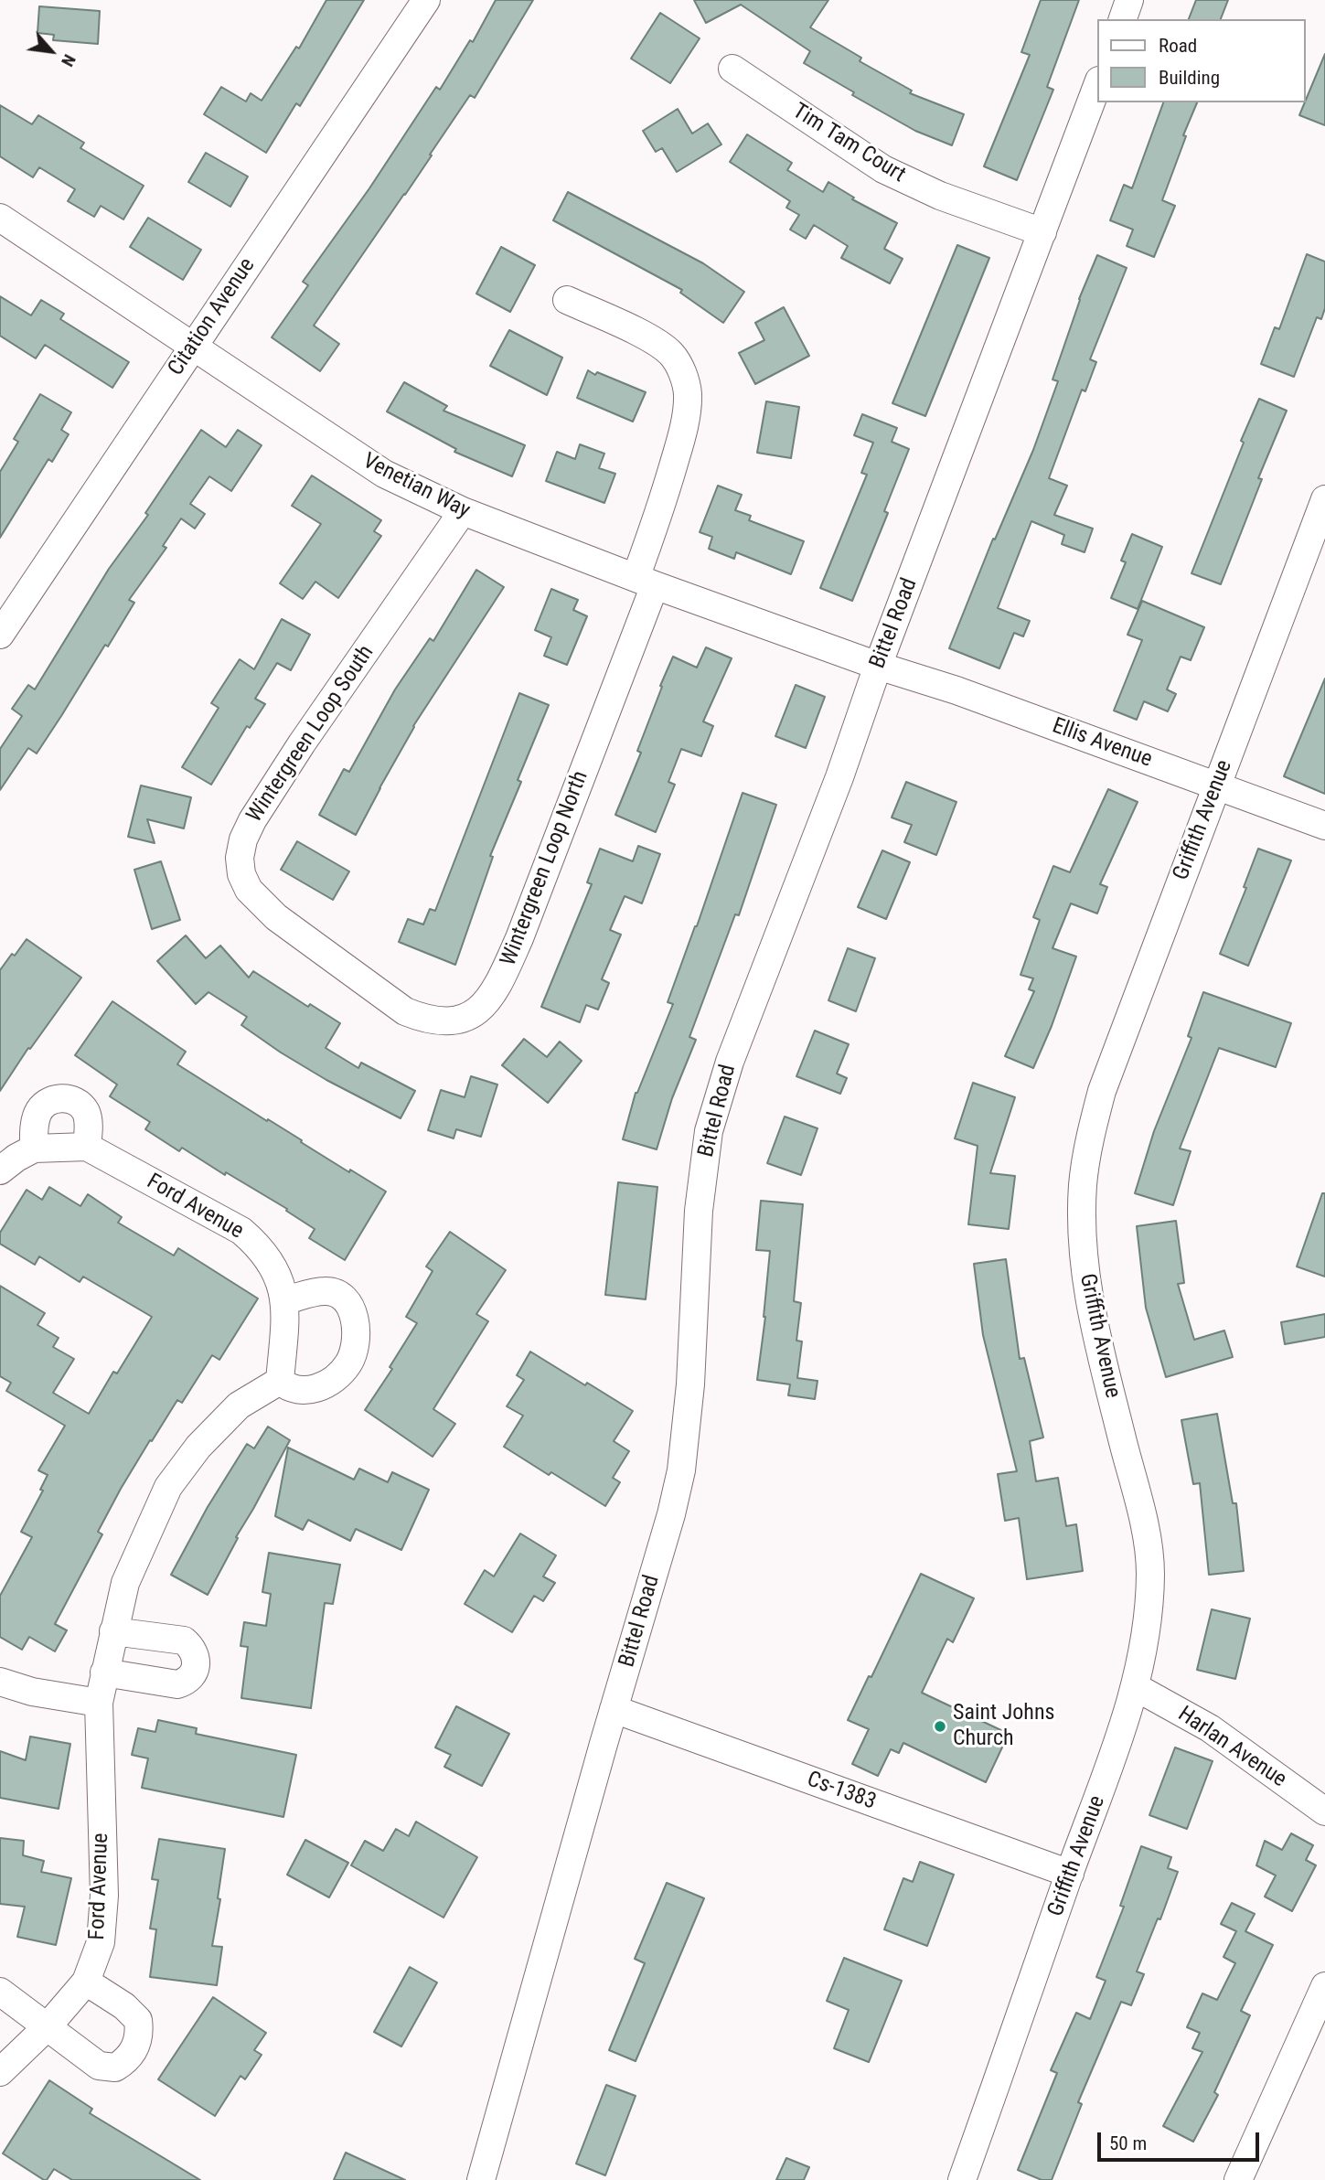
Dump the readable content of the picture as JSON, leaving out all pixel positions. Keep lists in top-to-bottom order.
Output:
{
  "streets": {
    "street": [
      "Tim Tam Court",
      "Citation Avenue",
      "Venetian Way",
      "Bittel Road",
      "Wintergreen Loop South",
      "Ellis Avenue",
      "Griffith Avenue",
      "Wintergreen Loop North",
      "Ford Avenue",
      "Harlan Avenue",
      "Cs-1383"
    ]
  },
  "crossings": [
    ["Tim Tam Court", "Bittel Road"],
    ["Citation Avenue", "Venetian Way"],
    ["Venetian Way", "Bittel Road"],
    ["Venetian Way", "Wintergreen Loop South"],
    ["Venetian Way", "Ellis Avenue"],
    ["Venetian Way", "Wintergreen Loop North"],
    ["Bittel Road", "Ellis Avenue"],
    ["Bittel Road", "Cs-1383"],
    ["Wintergreen Loop South", "Wintergreen Loop North"],
    ["Ellis Avenue", "Griffith Avenue"],
    ["Griffith Avenue", "Harlan Avenue"],
    ["Griffith Avenue", "Cs-1383"]
  ],
  "places": ["Saint Johns Church"],
  "legend": ["Road", "Building"],
  "scale_bar": "50 m",
  "north": "bottom right"
}
